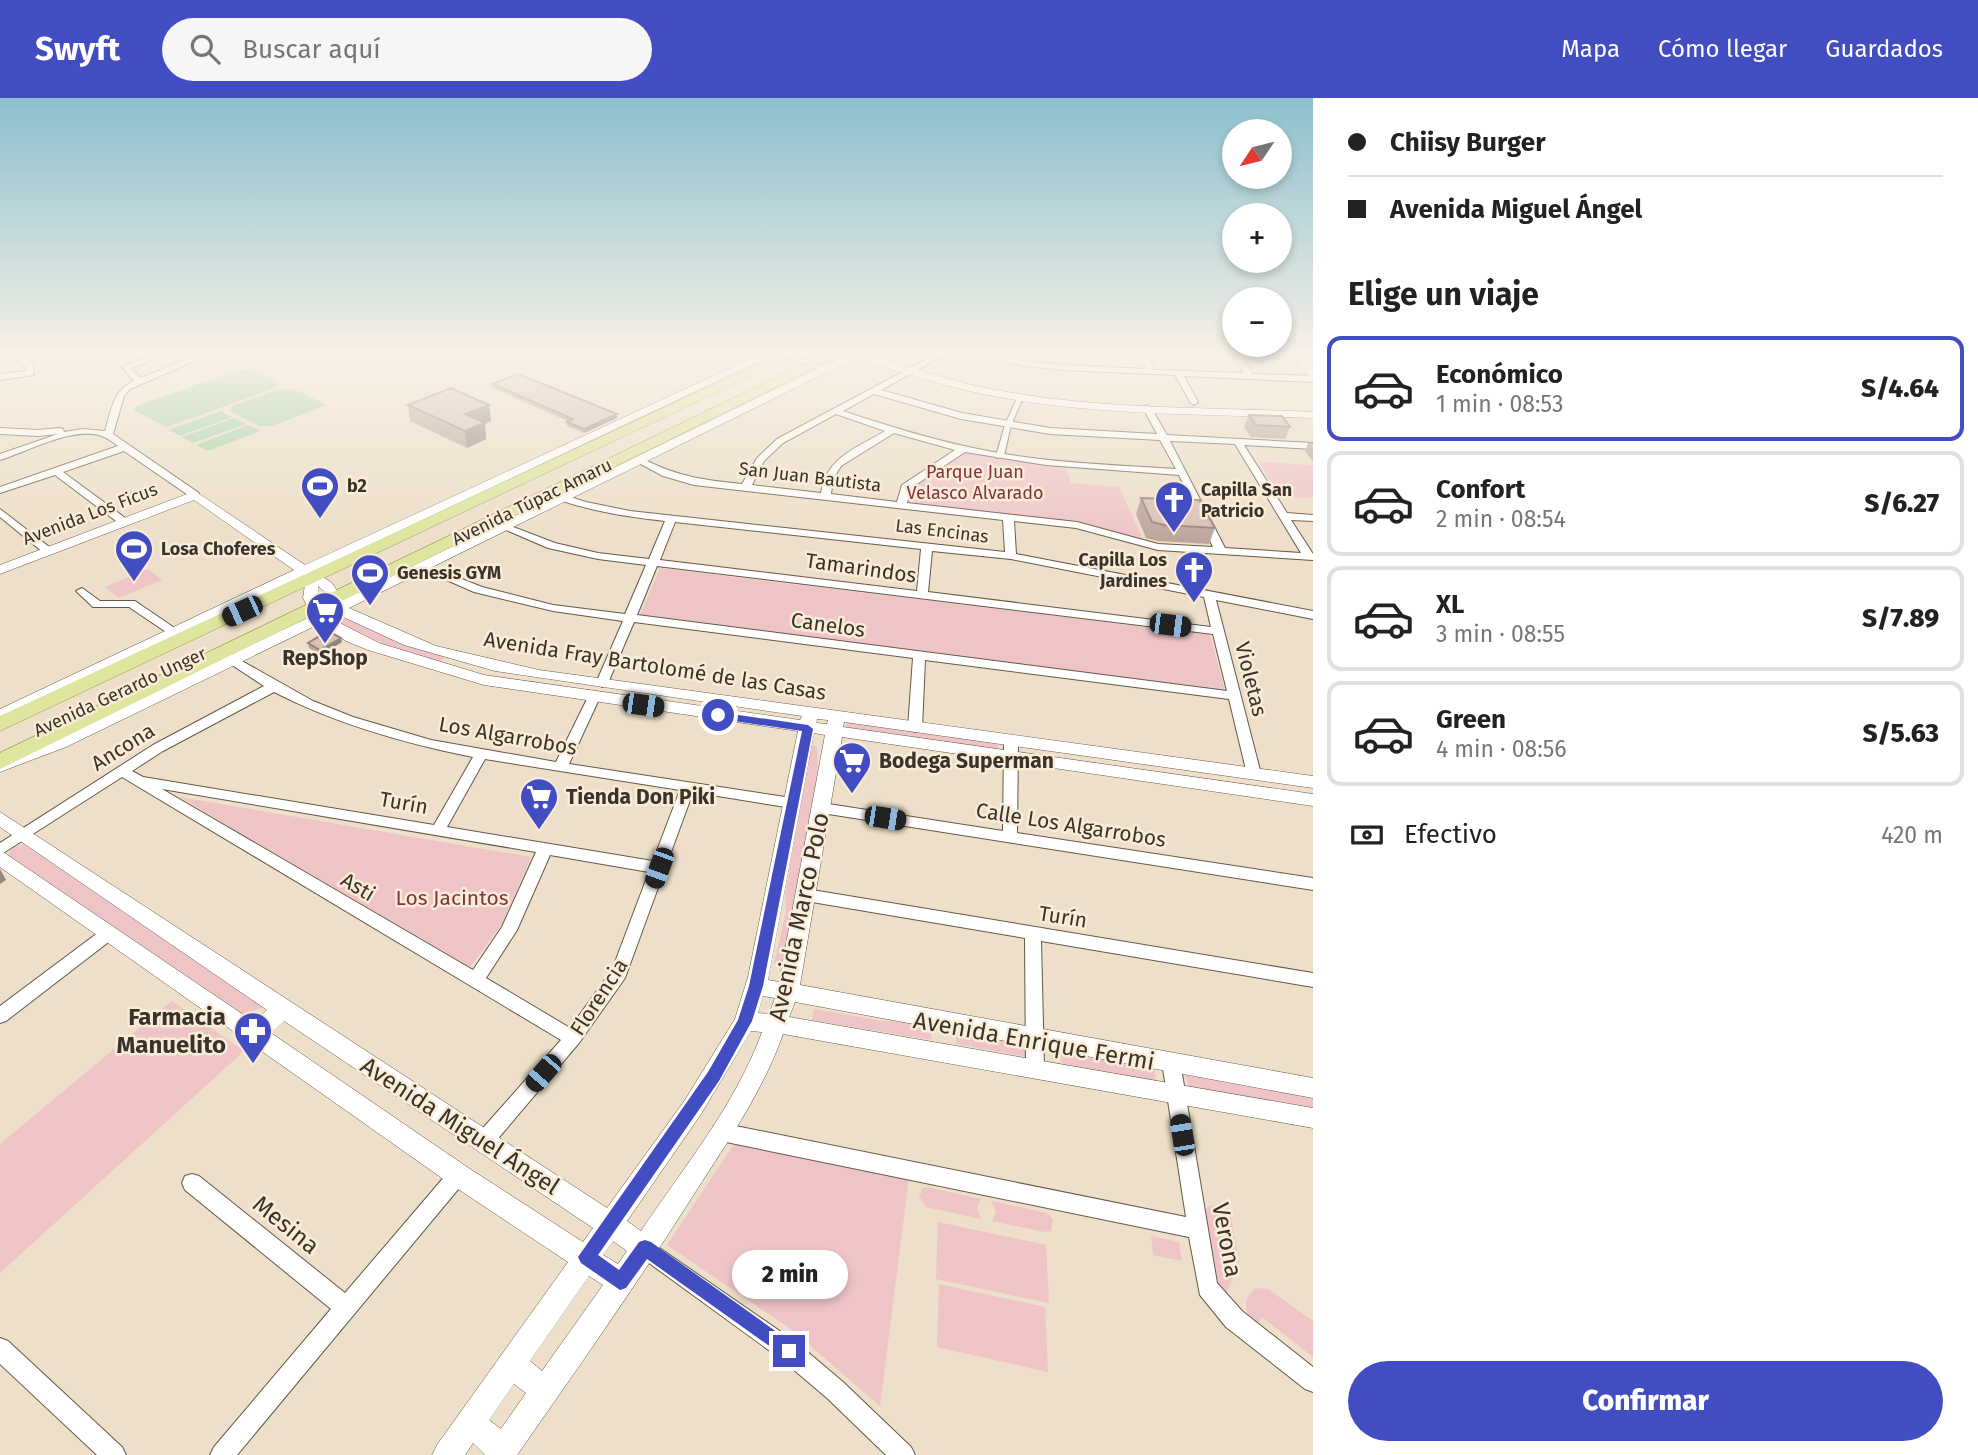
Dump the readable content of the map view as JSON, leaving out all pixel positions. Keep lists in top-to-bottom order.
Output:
{
  "streets": {
    "main road": ["Avenida Túpac Amaru"],
    "street": [
      "San Juan Bautista",
      "Avenida Los Ficus",
      "Las Encinas",
      "Tamarindos",
      "Canelos",
      "Avenida Fray Bartolomé de las Casas",
      "Violetas",
      "Avenida Gerardo Unger",
      "Los Algarrobos",
      "Ancona",
      "Turín",
      "Calle Los Algarrobos",
      "Asti",
      "Avenida Marco Polo",
      "Florencia",
      "Avenida Enrique Fermi",
      "Avenida Miguel Ángel",
      "Mesina",
      "Verona"
    ]
  },
  "crossings": [
    ["Avenida Túpac Amaru", "Avenida Fray Bartolomé de las Casas"],
    ["Avenida Túpac Amaru", "Avenida Gerardo Unger"],
    ["Avenida Los Ficus", "Avenida Fray Bartolomé de las Casas"],
    ["Las Encinas", "Violetas"],
    ["Tamarindos", "Violetas"],
    ["Canelos", "Violetas"],
    ["Avenida Fray Bartolomé de las Casas", "Violetas"],
    ["Avenida Fray Bartolomé de las Casas", "Avenida Gerardo Unger"],
    ["Avenida Fray Bartolomé de las Casas", "Avenida Marco Polo"],
    ["Avenida Gerardo Unger", "Los Algarrobos"],
    ["Los Algarrobos", "Ancona"],
    ["Los Algarrobos", "Avenida Marco Polo"],
    ["Los Algarrobos", "Florencia"],
    ["Ancona", "Asti"],
    ["Ancona", "Avenida Miguel Ángel"],
    ["Turín", "Asti"],
    ["Turín", "Avenida Marco Polo"],
    ["Turín", "Florencia"],
    ["Calle Los Algarrobos", "Avenida Marco Polo"],
    ["Asti", "Florencia"],
    ["Avenida Marco Polo", "Avenida Enrique Fermi"],
    ["Avenida Marco Polo", "Avenida Miguel Ángel"],
    ["Florencia", "Avenida Miguel Ángel"],
    ["Avenida Enrique Fermi", "Verona"]
  ],
  "parks": ["Parque Juan Velasco Alvarado", "Los Jacintos"],
  "places": {
    "sports": ["b2", "Losa Choferes", "Genesis GYM"],
    "church": ["Capilla San Patricio", "Capilla Los Jardines"],
    "supermarket": ["RepShop", "Bodega Superman", "Tienda Don Piki"],
    "pharmacy": ["Farmacia Manuelito"]
  },
  "north": "bottom left",
  "page": {
    "header": "Swyft",
    "search": "Buscar aquí",
    "nav": ["Mapa", "Cómo llegar", "Guardados"],
    "banner": ["Chiisy Burger", "Avenida Miguel Ángel"],
    "map_buttons": ["+", "−"],
    "heading": "Elige un viaje",
    "list": [
      {
        "name": "Económico",
        "note": "1 min · 08:53",
        "value": "S/4.64"
      },
      {
        "name": "Confort",
        "note": "2 min · 08:54",
        "value": "S/6.27"
      },
      {
        "name": "XL",
        "note": "3 min · 08:55",
        "value": "S/7.89"
      },
      {
        "name": "Green",
        "note": "4 min · 08:56",
        "value": "S/5.63"
      }
    ],
    "pay": ["Efectivo", "420 m"],
    "bubble": "2 min",
    "buttons": "Confirmar"
  }
}
